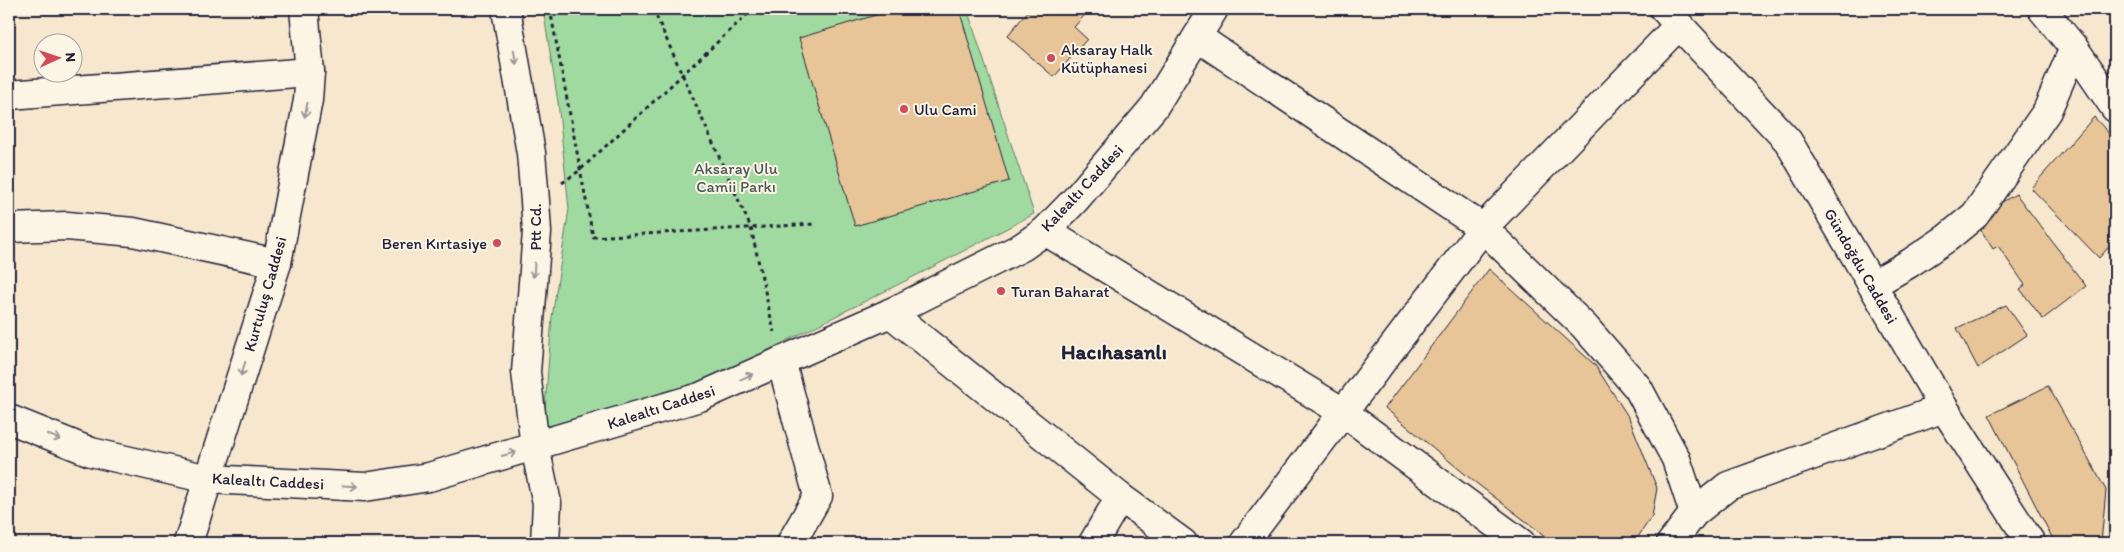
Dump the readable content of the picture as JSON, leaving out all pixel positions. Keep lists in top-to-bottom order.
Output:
{
  "streets": {
    "street": [
      "Kalealtı Caddesi",
      "Ptt Cd.",
      "Gündoğdu Caddesi",
      "Kurtuluş Caddesi"
    ]
  },
  "crossings": [
    ["Kalealtı Caddesi", "Ptt Cd."],
    ["Kalealtı Caddesi", "Kurtuluş Caddesi"]
  ],
  "one_way": ["Kalealtı Caddesi", "Ptt Cd.", "Kurtuluş Caddesi"],
  "districts": ["Hacıhasanlı"],
  "parks": ["Aksaray Ulu Camii Parkı"],
  "places": [
    "Aksaray Halk Kütüphanesi",
    "Ulu Cami",
    "Beren Kırtasiye",
    "Turan Baharat"
  ],
  "north": "right"
}
